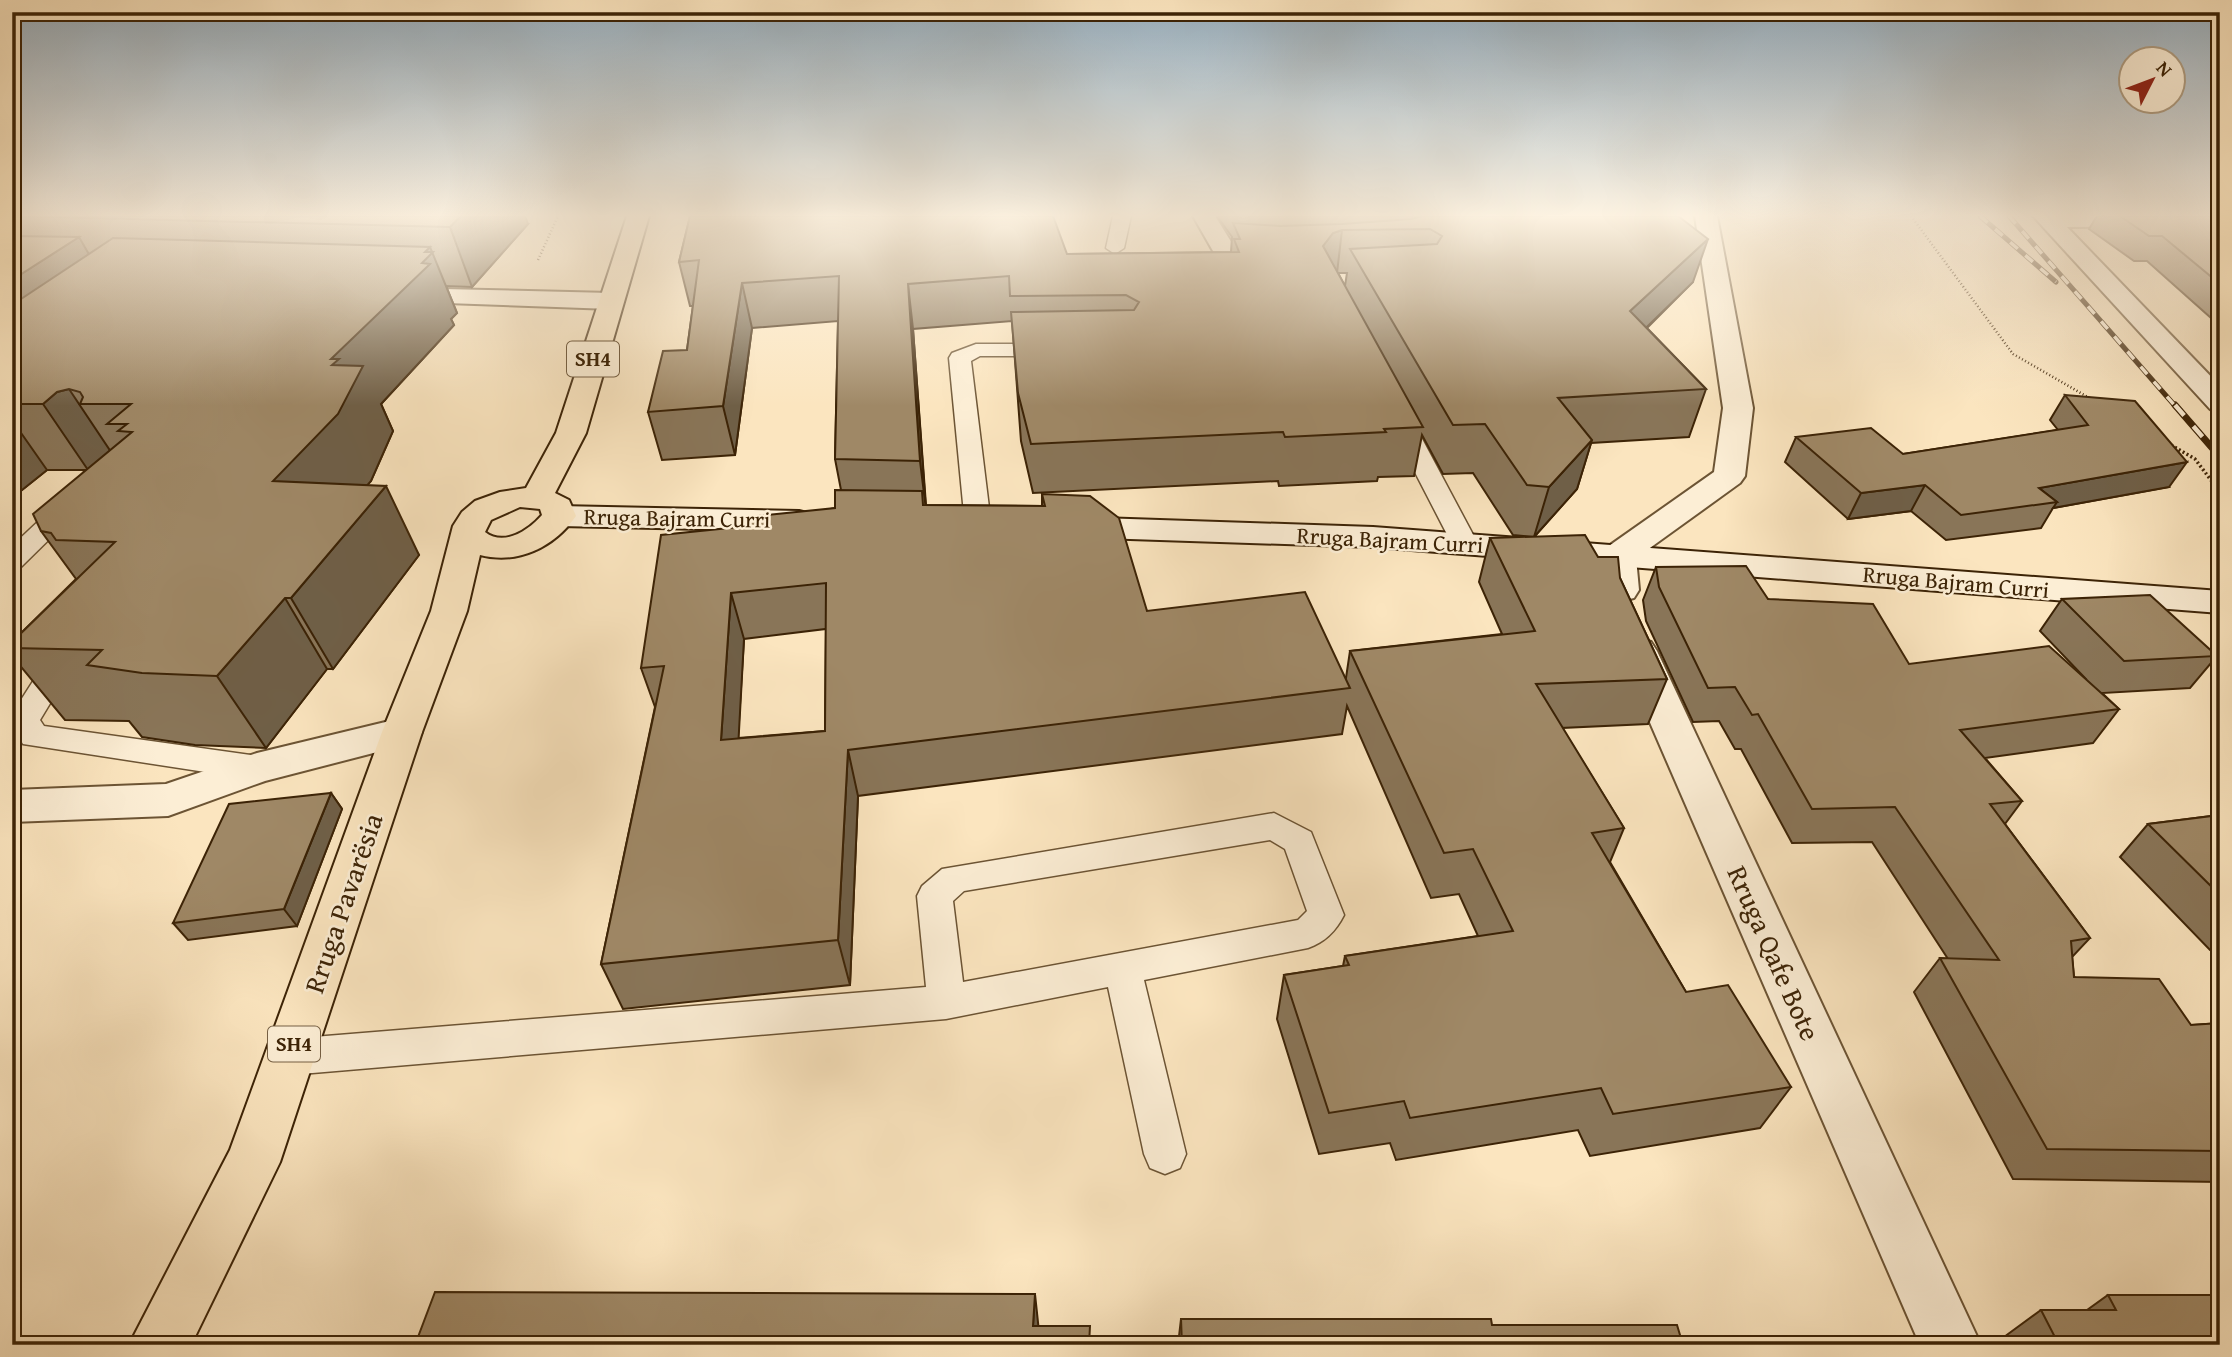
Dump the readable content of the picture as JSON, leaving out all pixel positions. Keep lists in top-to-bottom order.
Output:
{
  "streets": {
    "main road": ["SH4", "Rruga Pavarësia"],
    "street": ["Rruga Bajram Curri", "Rruga Qafe Bote"]
  },
  "crossings": [
    ["SH4", "Rruga Bajram Curri"],
    ["SH4", "Rruga Pavarësia"],
    ["Rruga Bajram Curri", "Rruga Qafe Bote"]
  ],
  "north": "top right"
}
